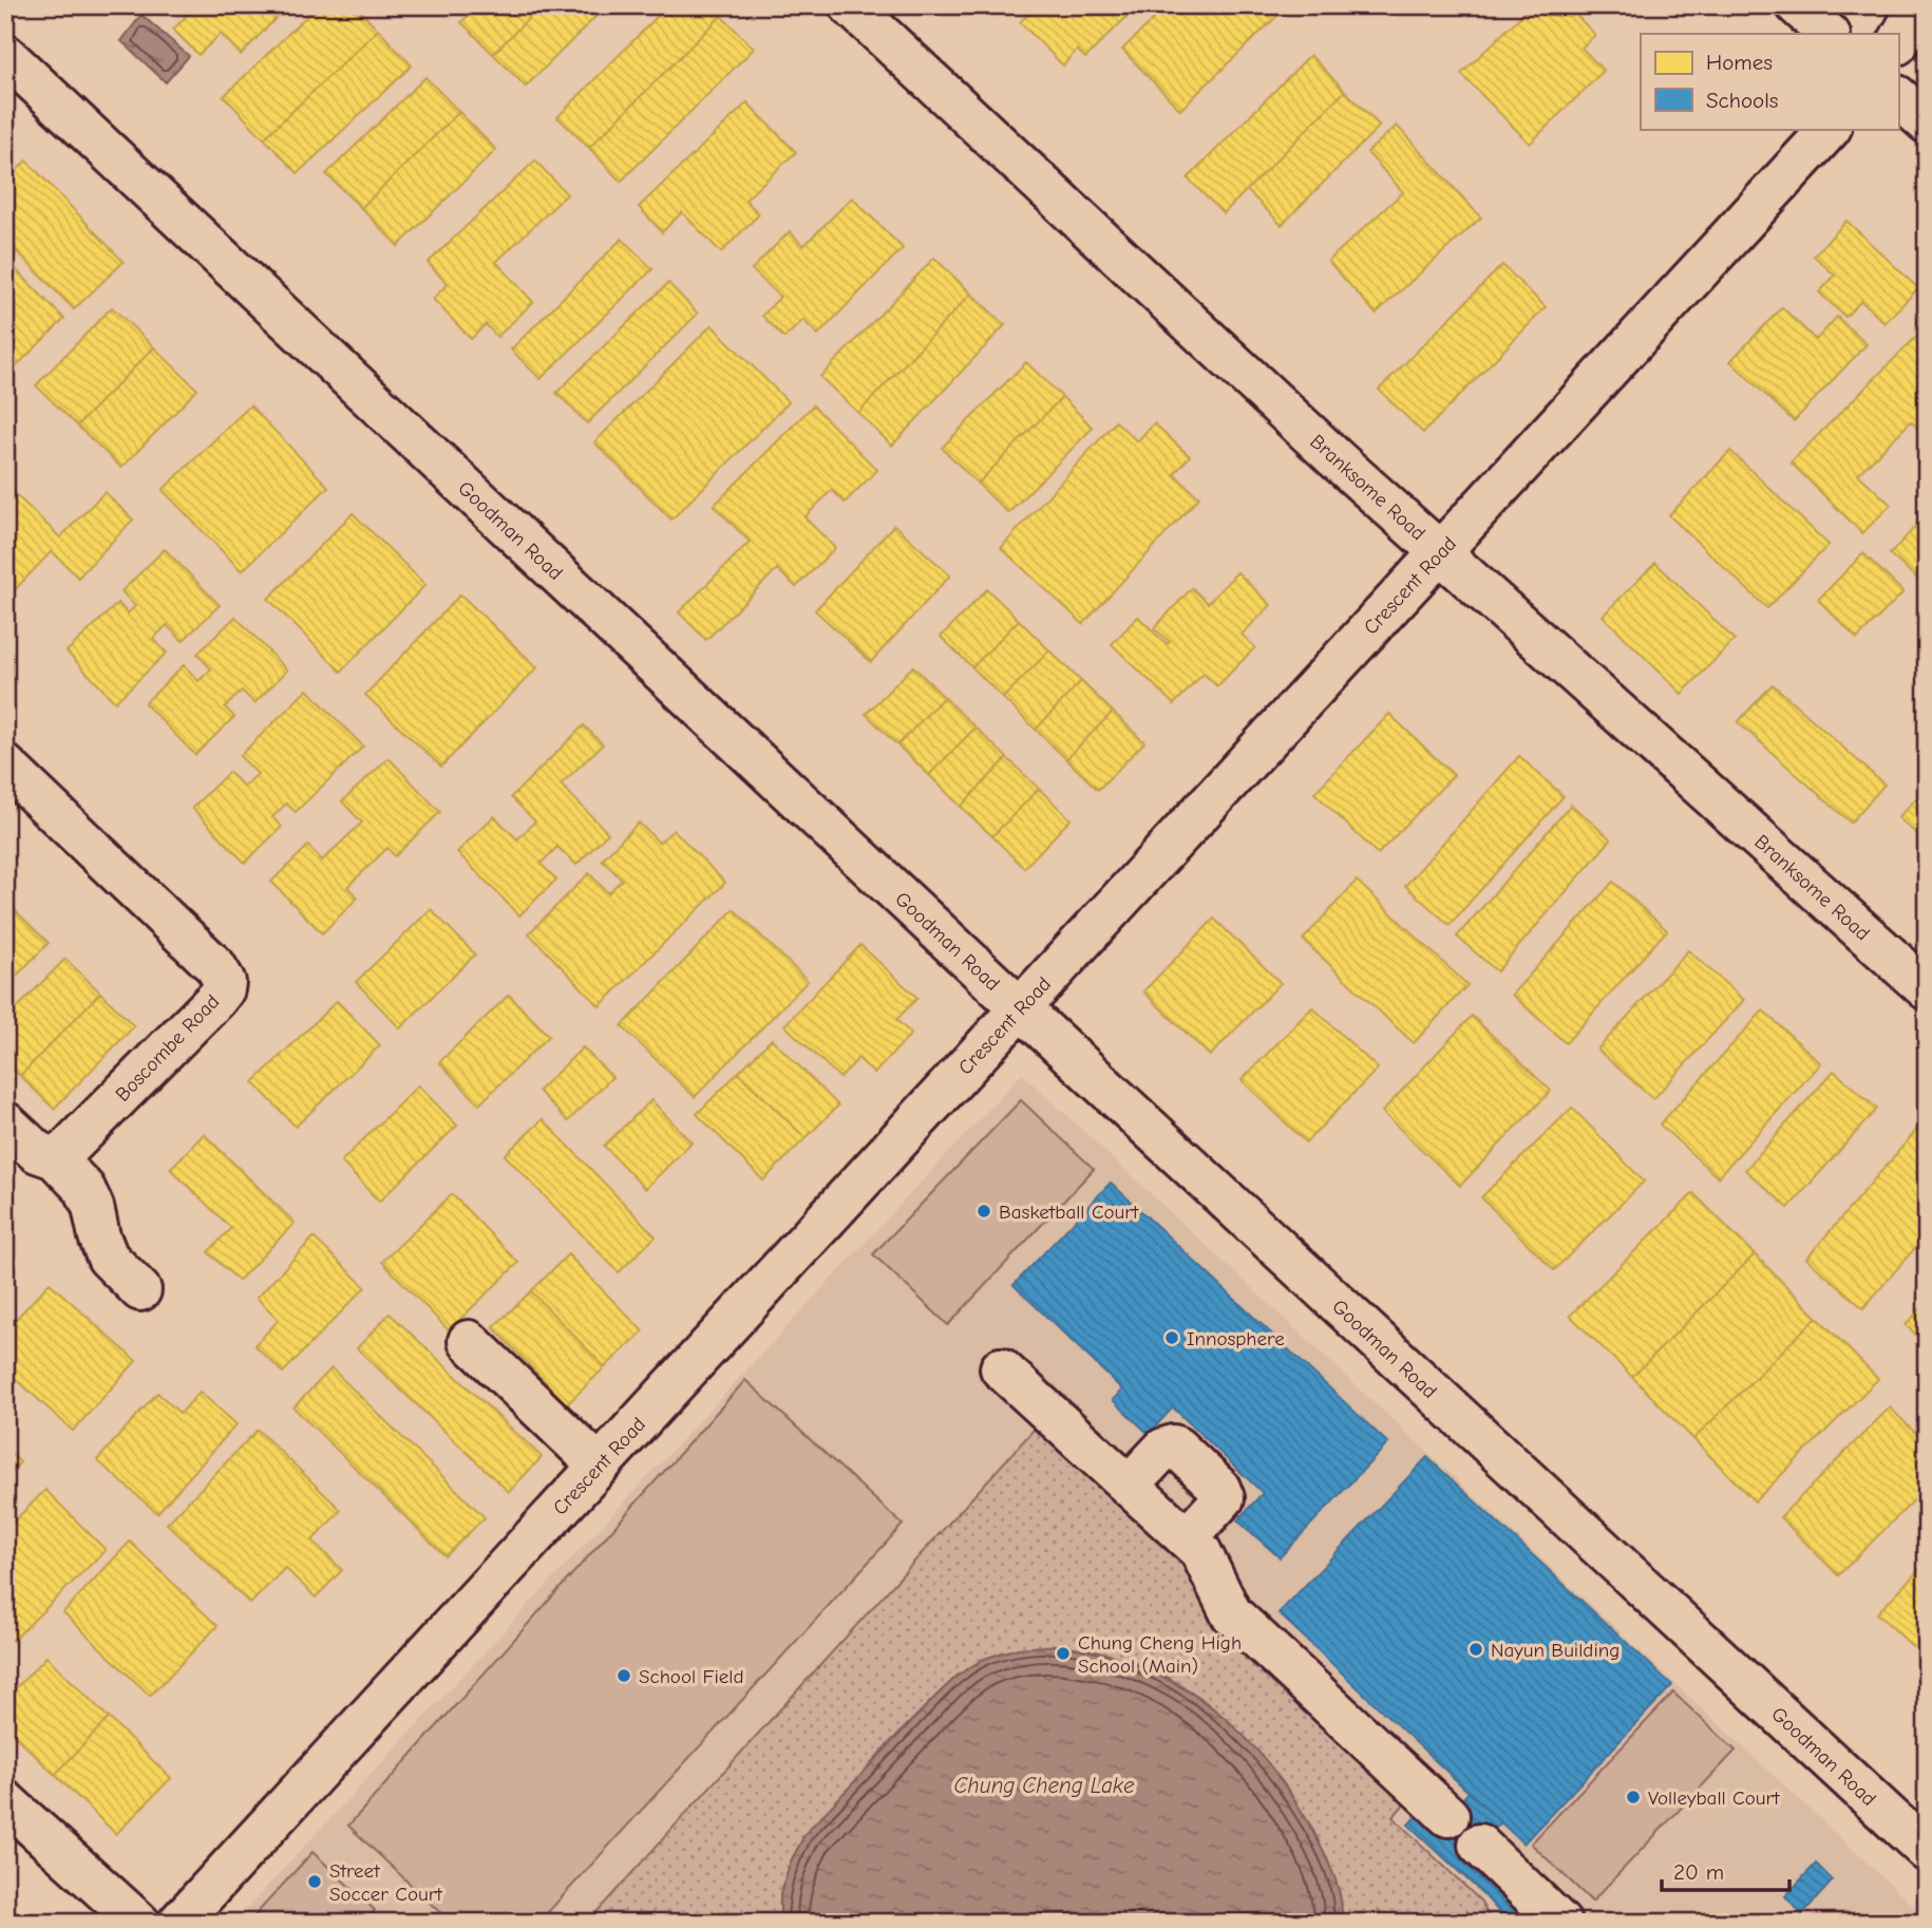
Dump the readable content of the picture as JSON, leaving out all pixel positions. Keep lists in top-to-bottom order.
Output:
{
  "streets": {
    "street": [
      "Branksome Road",
      "Goodman Road",
      "Crescent Road",
      "Boscombe Road"
    ]
  },
  "crossings": [
    ["Branksome Road", "Crescent Road"],
    ["Goodman Road", "Crescent Road"]
  ],
  "water": ["Chung Cheng Lake"],
  "places": [
    "Basketball Court",
    "Innosphere",
    "Nayun Building",
    "Chung Cheng High School (Main)",
    "School Field",
    "Volleyball Court",
    "Street Soccer Court"
  ],
  "legend": ["Homes", "Schools"],
  "scale_bar": "20 m"
}
